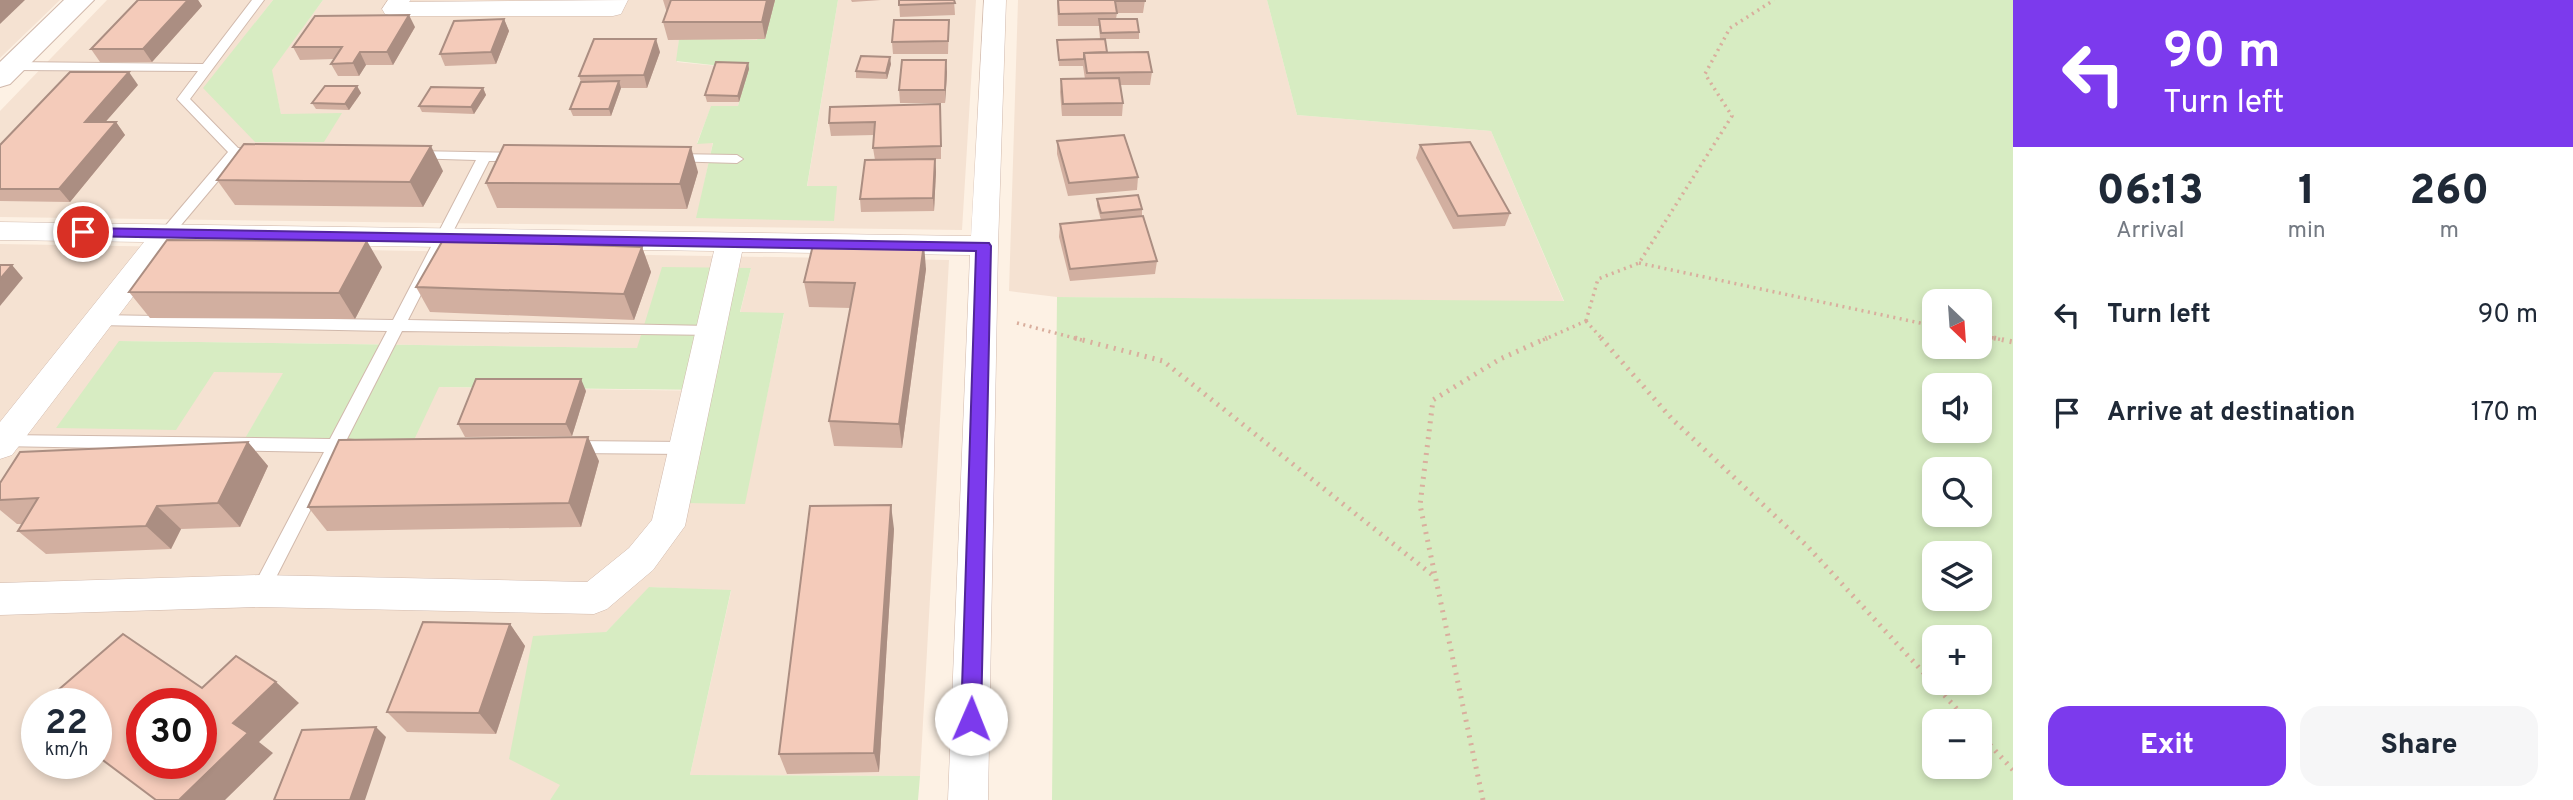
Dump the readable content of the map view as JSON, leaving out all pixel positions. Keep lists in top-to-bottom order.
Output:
{
  "north": "bottom right",
  "page": {
    "turn": ["90 m", "Turn left"],
    "eta": [
      "06:13",
      "Arrival",
      "1",
      "min",
      "260",
      "m"
    ],
    "list": [
      {
        "name": "Turn left",
        "value": "90 m"
      },
      {
        "name": "Arrive at destination",
        "value": "170 m"
      }
    ],
    "map_buttons": ["+", "−"],
    "speed": "22 km/h",
    "limit": "30",
    "buttons": ["Exit", "Share"]
  }
}
